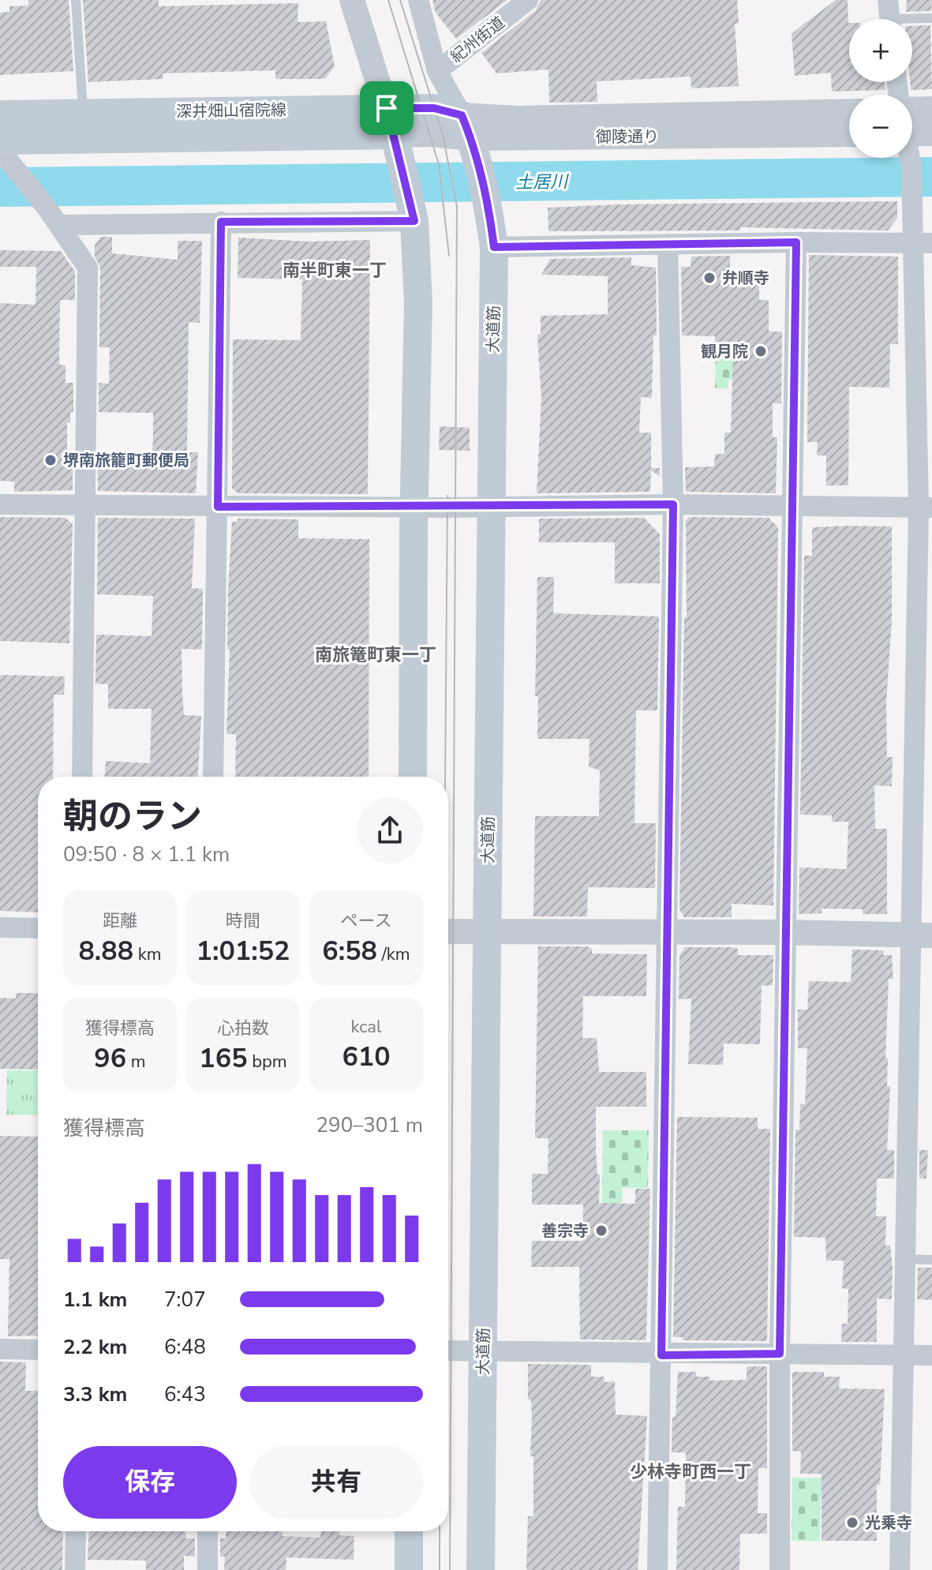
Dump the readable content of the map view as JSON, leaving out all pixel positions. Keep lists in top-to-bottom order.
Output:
{
  "streets": {
    "main road": ["深井畑山宿院線", "大道筋"],
    "street": ["紀州街道", "御陵通り"]
  },
  "crossings": [
    ["紀州街道", "深井畑山宿院線"],
    ["紀州街道", "御陵通り"],
    ["紀州街道", "大道筋"],
    ["深井畑山宿院線", "御陵通り"],
    ["深井畑山宿院線", "大道筋"],
    ["御陵通り", "大道筋"]
  ],
  "districts": ["南半町東一丁", "南旅篭町東一丁", "少林寺町西一丁"],
  "water": ["土居川"],
  "places": [
    "弁順寺",
    "観月院",
    "堺南旅籠町郵便局",
    "善宗寺",
    "光乗寺"
  ],
  "page": {
    "map_buttons": ["+", "−"],
    "heading": ["朝のラン", "09:50 · 8 × 1.1 km"],
    "stats": [
      ["距離", "8.88 km"],
      ["時間", "1:01:52"],
      ["ペース", "6:58 /km"],
      ["獲得標高", "96 m"],
      ["心拍数", "165 bpm"],
      ["kcal", "610"]
    ],
    "chart": ["獲得標高", "290–301 m"],
    "list": [
      {
        "name": "1.1 km",
        "note": "7:07"
      },
      {
        "name": "2.2 km",
        "note": "6:48"
      },
      {
        "name": "3.3 km",
        "note": "6:43"
      }
    ],
    "buttons": ["保存", "共有"]
  }
}
